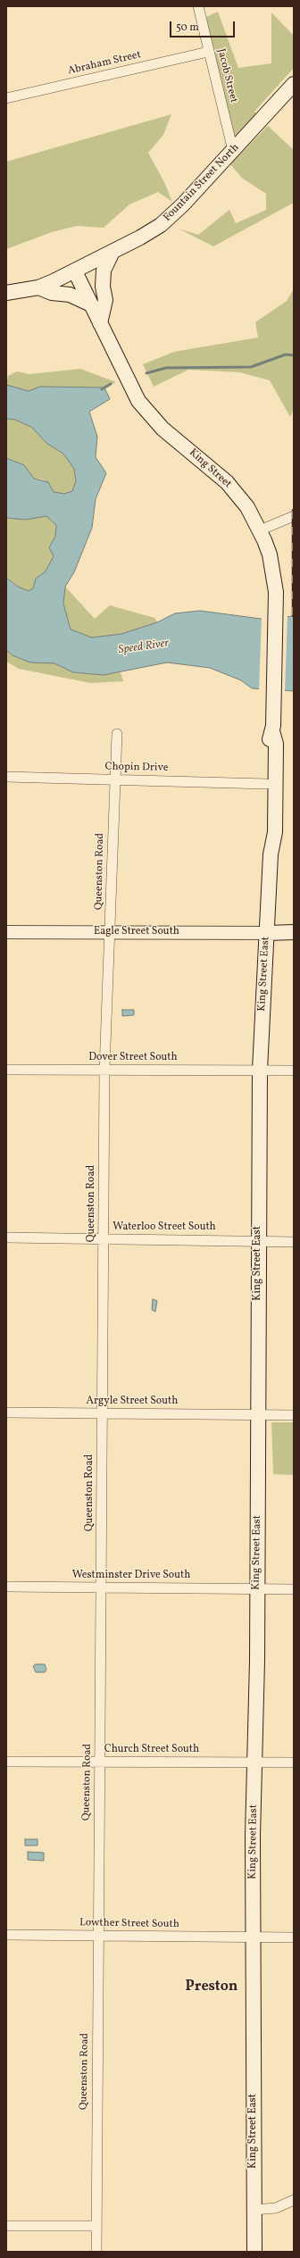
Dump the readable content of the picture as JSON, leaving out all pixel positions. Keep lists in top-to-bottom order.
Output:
{
  "streets": {
    "main road": ["Fountain Street North", "King Street", "King Street East"],
    "street": [
      "Abraham Street",
      "Jacob Street",
      "Chopin Drive",
      "Queenston Road",
      "Eagle Street South",
      "Dover Street South",
      "Waterloo Street South",
      "Argyle Street South",
      "Westminster Drive South",
      "Church Street South",
      "Lowther Street South"
    ]
  },
  "crossings": [
    ["Abraham Street", "Jacob Street"],
    ["Jacob Street", "Fountain Street North"],
    ["Fountain Street North", "King Street"],
    ["King Street", "King Street East"],
    ["Chopin Drive", "Queenston Road"],
    ["Chopin Drive", "King Street East"],
    ["Queenston Road", "Eagle Street South"],
    ["Queenston Road", "Dover Street South"],
    ["Queenston Road", "Waterloo Street South"],
    ["Queenston Road", "Argyle Street South"],
    ["Queenston Road", "Westminster Drive South"],
    ["Queenston Road", "Church Street South"],
    ["Queenston Road", "Lowther Street South"],
    ["Eagle Street South", "King Street East"],
    ["King Street East", "Dover Street South"],
    ["King Street East", "Waterloo Street South"],
    ["King Street East", "Argyle Street South"],
    ["King Street East", "Westminster Drive South"],
    ["King Street East", "Church Street South"],
    ["King Street East", "Lowther Street South"]
  ],
  "districts": ["Preston"],
  "water": ["Speed River"],
  "scale_bar": "50 m"
}
